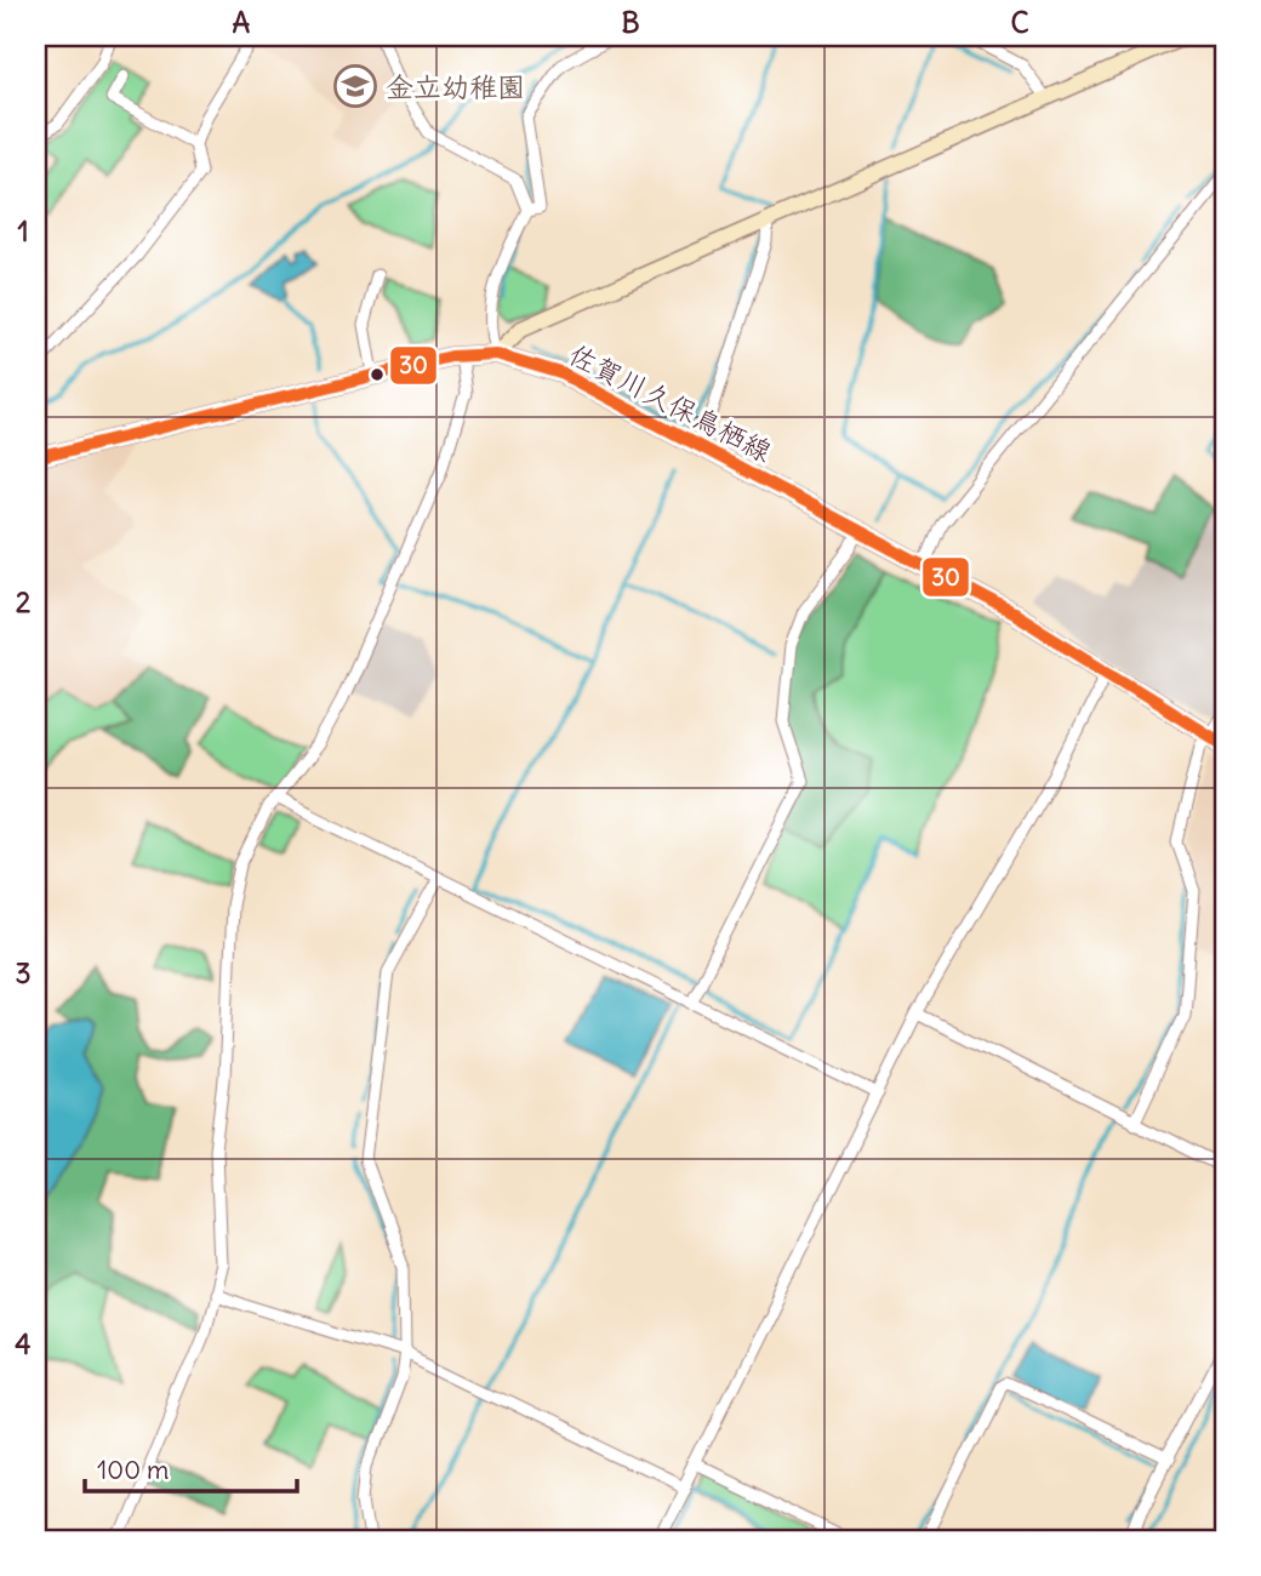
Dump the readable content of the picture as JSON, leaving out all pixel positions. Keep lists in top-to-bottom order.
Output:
{
  "streets": {
    "main road": ["佐賀川久保鳥栖線"]
  },
  "places": {
    "school or university": ["金立幼稚園"]
  },
  "lines": ["transit line 30"],
  "scale_bar": "100 m",
  "grid": {
    "columns": ["A", "B", "C"],
    "rows": [
      "1",
      "2",
      "3",
      "4"
    ]
  }
}
